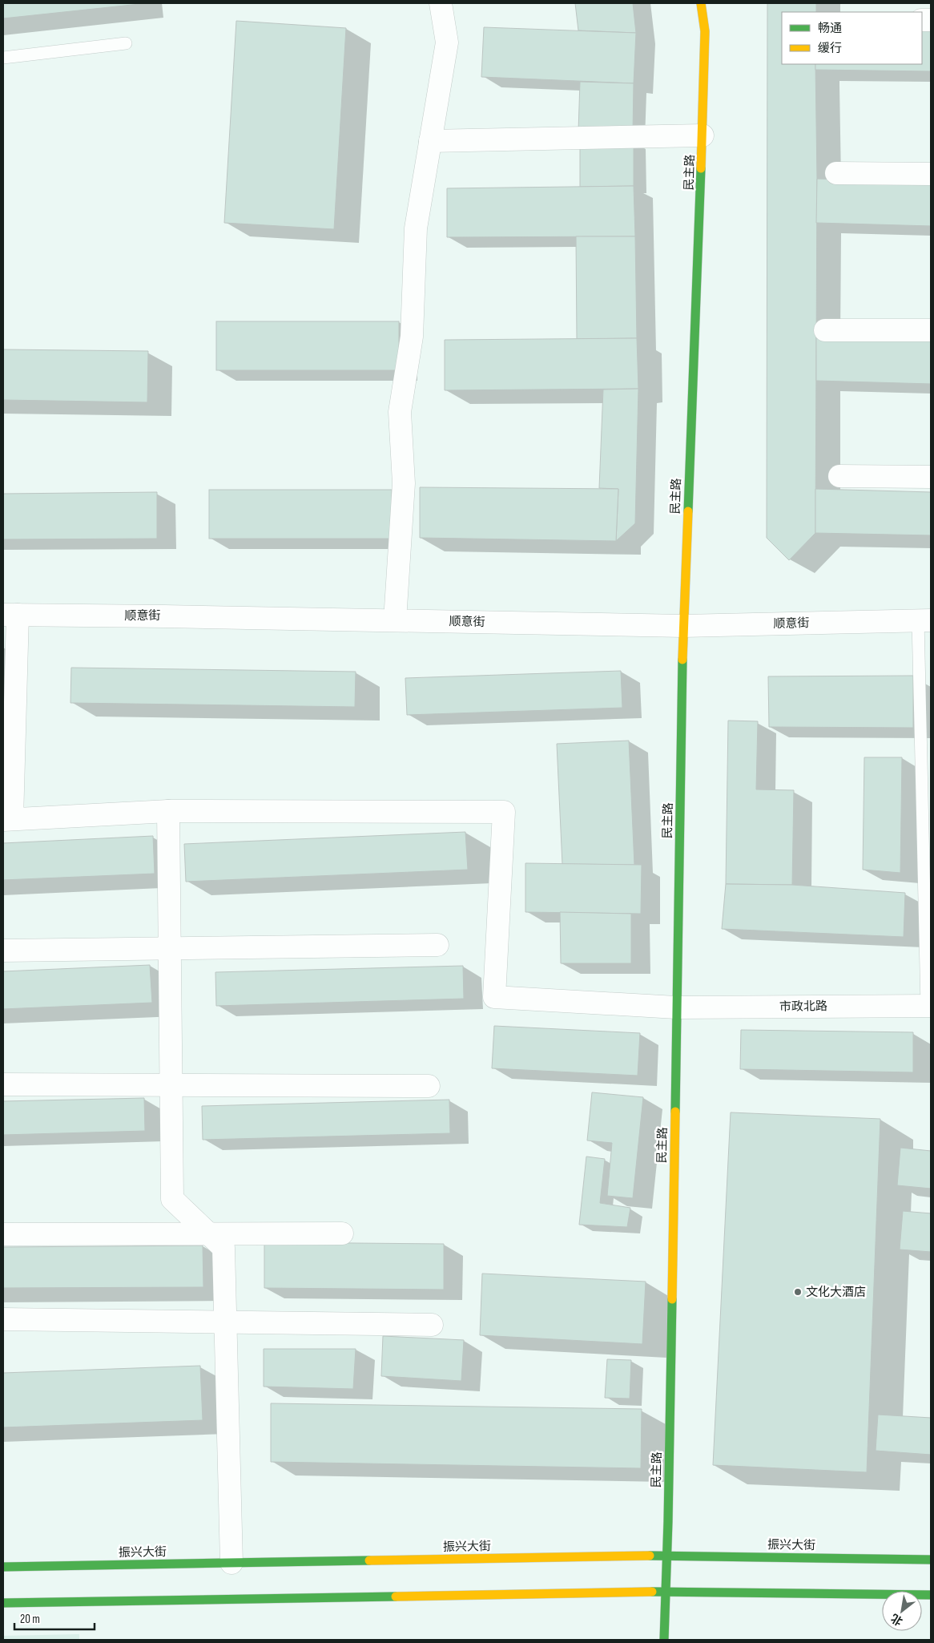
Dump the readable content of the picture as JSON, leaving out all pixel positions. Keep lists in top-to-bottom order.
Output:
{
  "streets": {
    "street": [
      "民主路",
      "顺意街",
      "市政北路",
      "振兴大街"
    ]
  },
  "crossings": [
    ["民主路", "顺意街"],
    ["民主路", "市政北路"],
    ["民主路", "振兴大街"]
  ],
  "places": ["文化大酒店"],
  "legend": ["畅通", "缓行"],
  "scale_bar": "20 m",
  "north": "bottom left"
}
